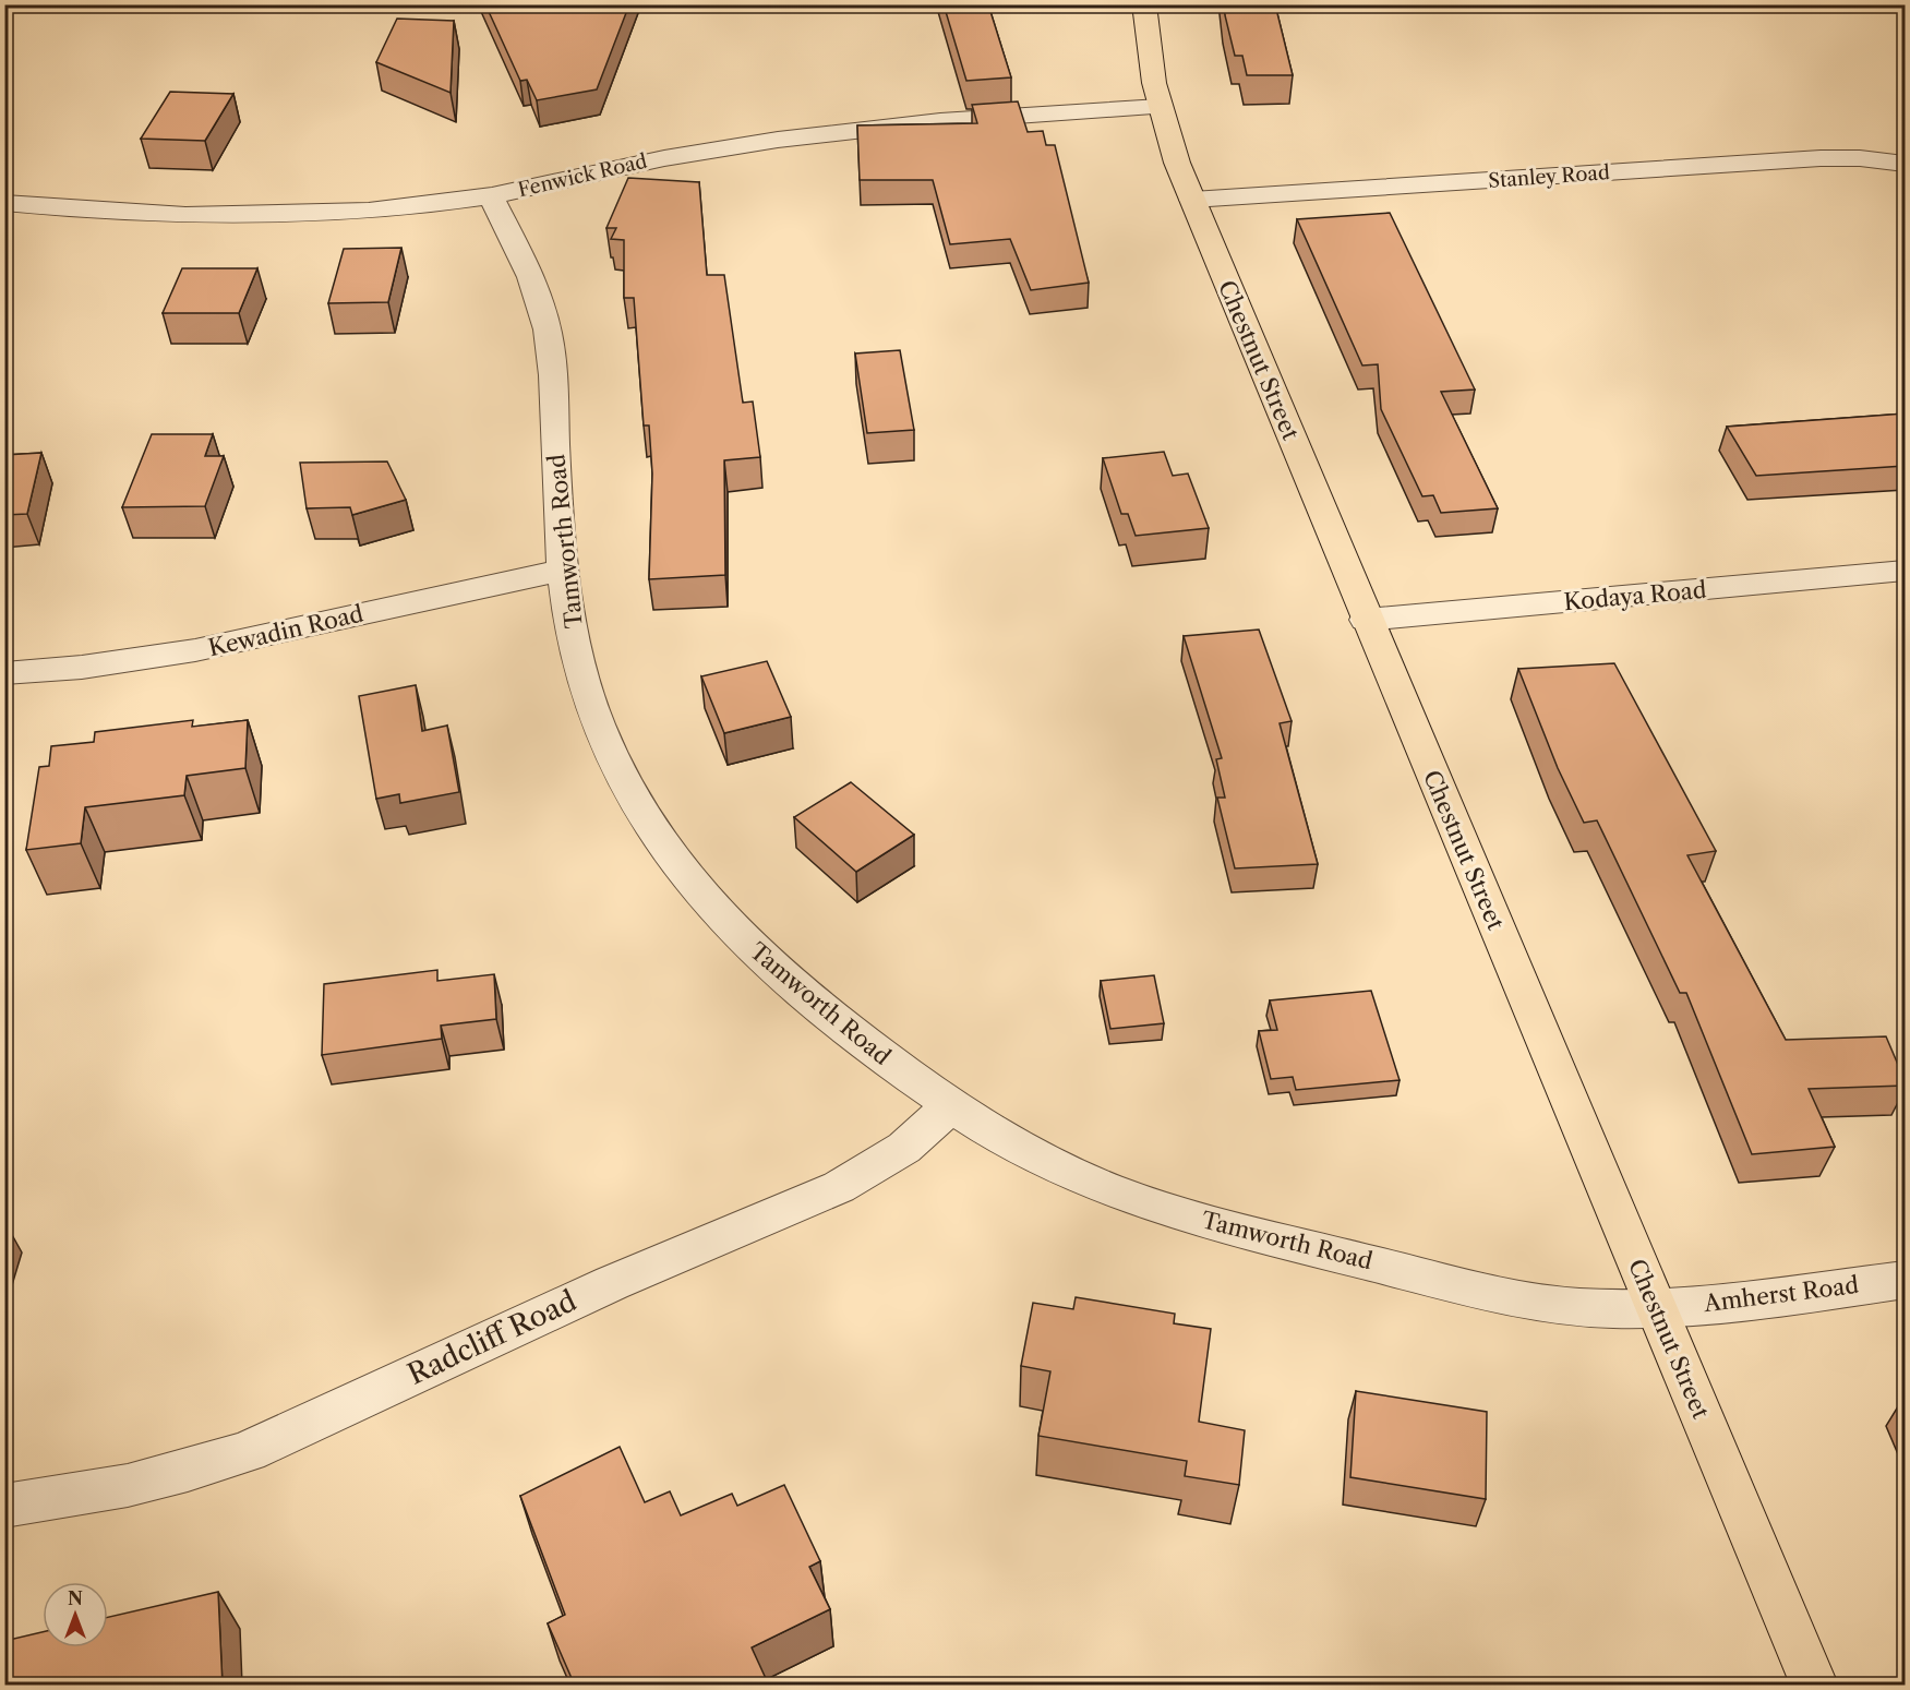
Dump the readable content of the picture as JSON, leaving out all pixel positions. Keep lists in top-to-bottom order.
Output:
{
  "streets": {
    "main road": ["Chestnut Street"],
    "street": [
      "Fenwick Road",
      "Stanley Road",
      "Tamworth Road",
      "Kodaya Road",
      "Kewadin Road",
      "Amherst Road",
      "Radcliff Road"
    ]
  },
  "crossings": [
    ["Fenwick Road", "Chestnut Street"],
    ["Fenwick Road", "Tamworth Road"],
    ["Stanley Road", "Chestnut Street"],
    ["Chestnut Street", "Tamworth Road"],
    ["Chestnut Street", "Kodaya Road"],
    ["Chestnut Street", "Amherst Road"],
    ["Tamworth Road", "Kewadin Road"],
    ["Tamworth Road", "Amherst Road"],
    ["Tamworth Road", "Radcliff Road"]
  ],
  "north": "top"
}
